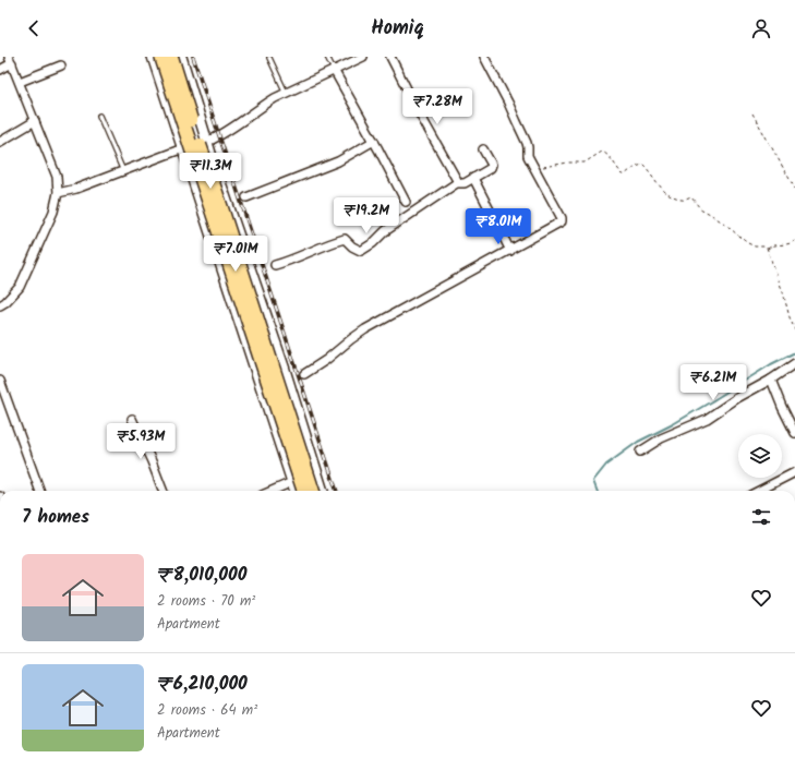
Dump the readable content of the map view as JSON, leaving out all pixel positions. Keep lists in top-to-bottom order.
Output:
{
  "page": {
    "header": "Homiq",
    "price": [
      "₹7.28M",
      "₹11.3M",
      "₹19.2M",
      "₹8.01M",
      "₹7.01M",
      "₹6.21M",
      "₹5.93M"
    ],
    "heading": "7 homes",
    "list": [
      {
        "name": "₹8,010,000",
        "note": "2 rooms · 70 m² · Apartment"
      },
      {
        "name": "₹6,210,000",
        "note": "2 rooms · 64 m² · Apartment"
      }
    ]
  }
}
